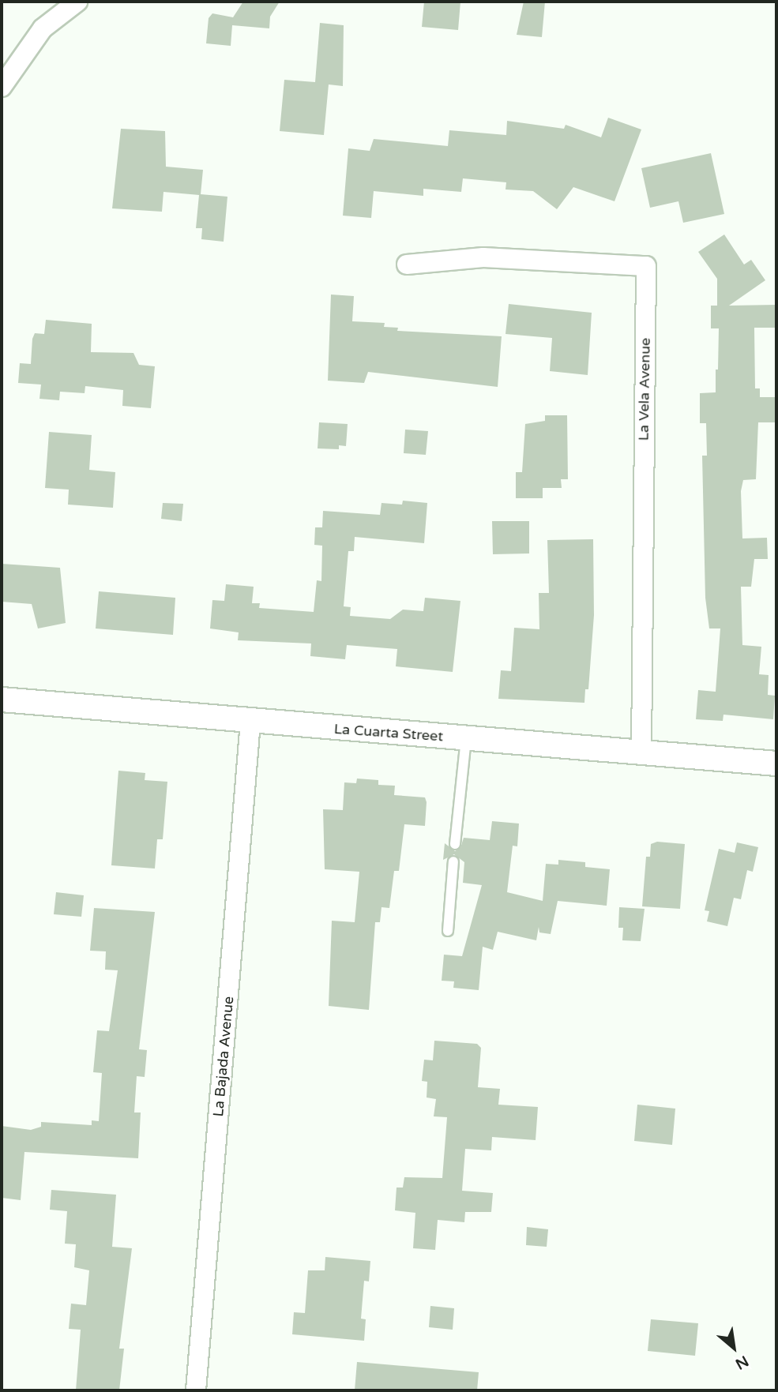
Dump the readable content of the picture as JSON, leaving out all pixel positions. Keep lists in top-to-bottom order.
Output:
{
  "streets": {
    "street": ["La Vela Avenue", "La Cuarta Street", "La Bajada Avenue"]
  },
  "crossings": [
    ["La Vela Avenue", "La Cuarta Street"],
    ["La Cuarta Street", "La Bajada Avenue"]
  ],
  "north": "bottom right"
}
